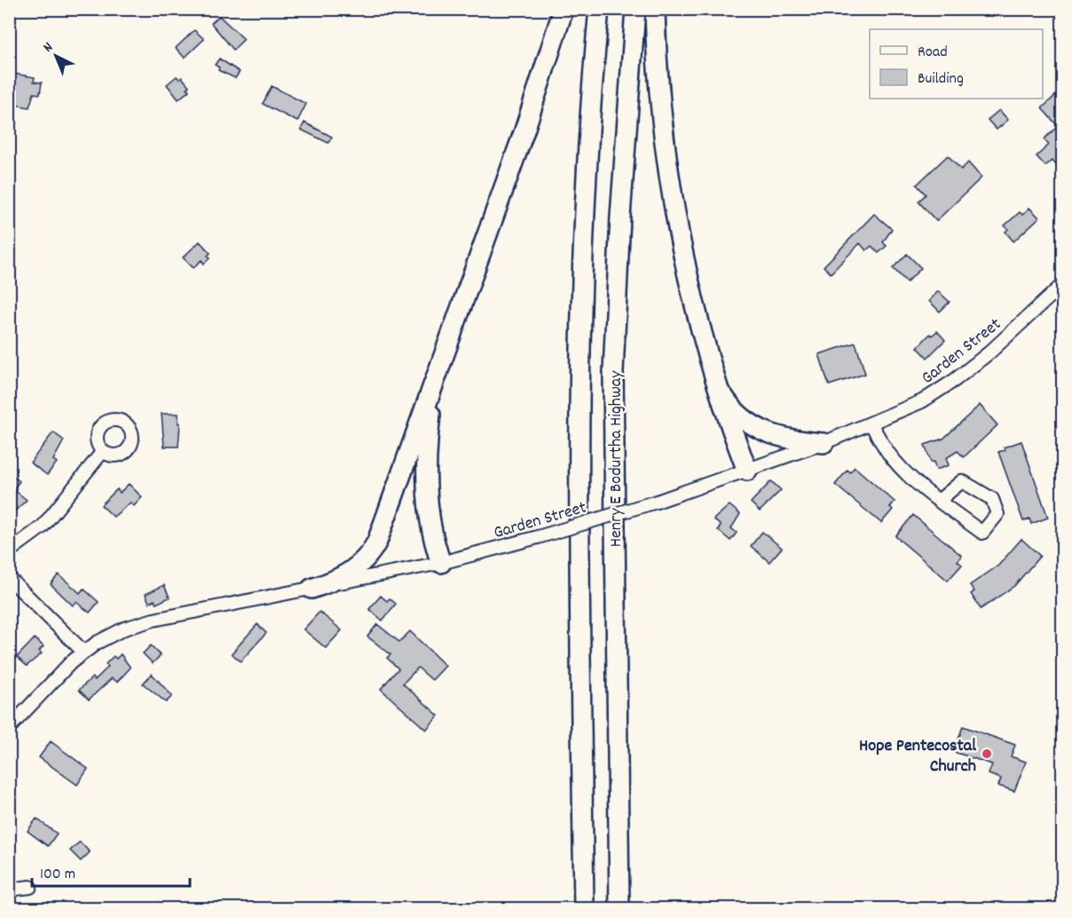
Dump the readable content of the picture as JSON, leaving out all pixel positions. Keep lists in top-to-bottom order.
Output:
{
  "streets": {
    "highway": ["Henry E Bodurtha Highway"],
    "street": ["Garden Street"]
  },
  "places": ["Hope Pentecostal Church"],
  "legend": ["Road", "Building"],
  "scale_bar": "100 m",
  "north": "top left"
}
